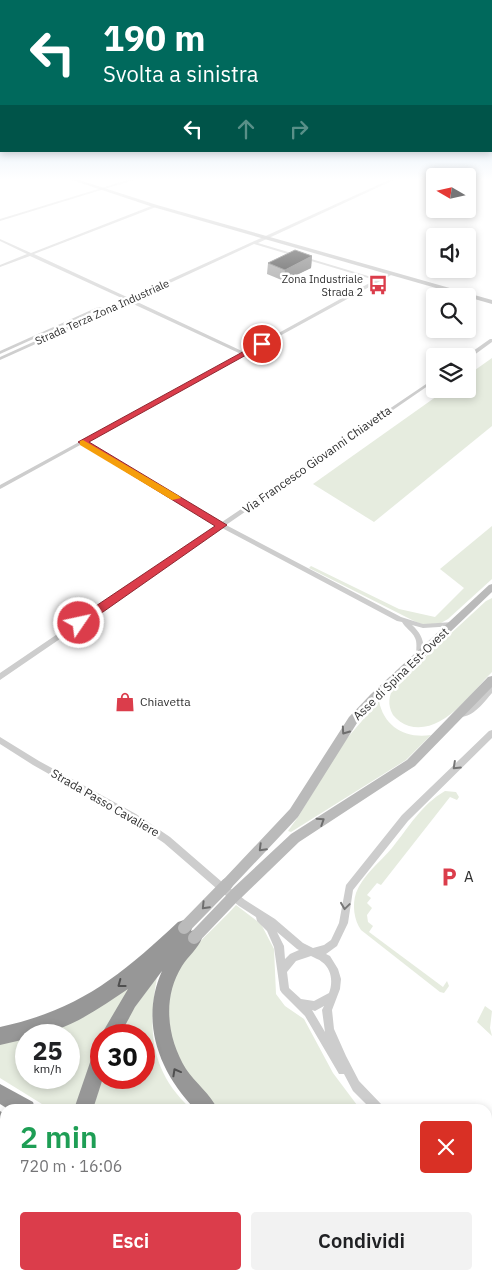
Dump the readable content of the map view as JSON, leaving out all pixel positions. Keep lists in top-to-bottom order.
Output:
{
  "streets": {
    "main road": ["Asse di Spina Est-Ovest"],
    "street": ["Strada Terza Zona Industriale", "Via Francesco Giovanni Chiavetta", "Strada Passo Cavaliere"]
  },
  "places": {
    "bus stop": ["Zona Industriale Strada 2"],
    "shop": ["Chiavetta"],
    "parking": ["A"]
  },
  "north": "left",
  "page": {
    "turn": ["190 m", "Svolta a sinistra"],
    "speed": "25 km/h",
    "limit": "30",
    "heading": ["2 min", "720 m · 16:06"],
    "buttons": ["Esci", "Condividi"]
  }
}
